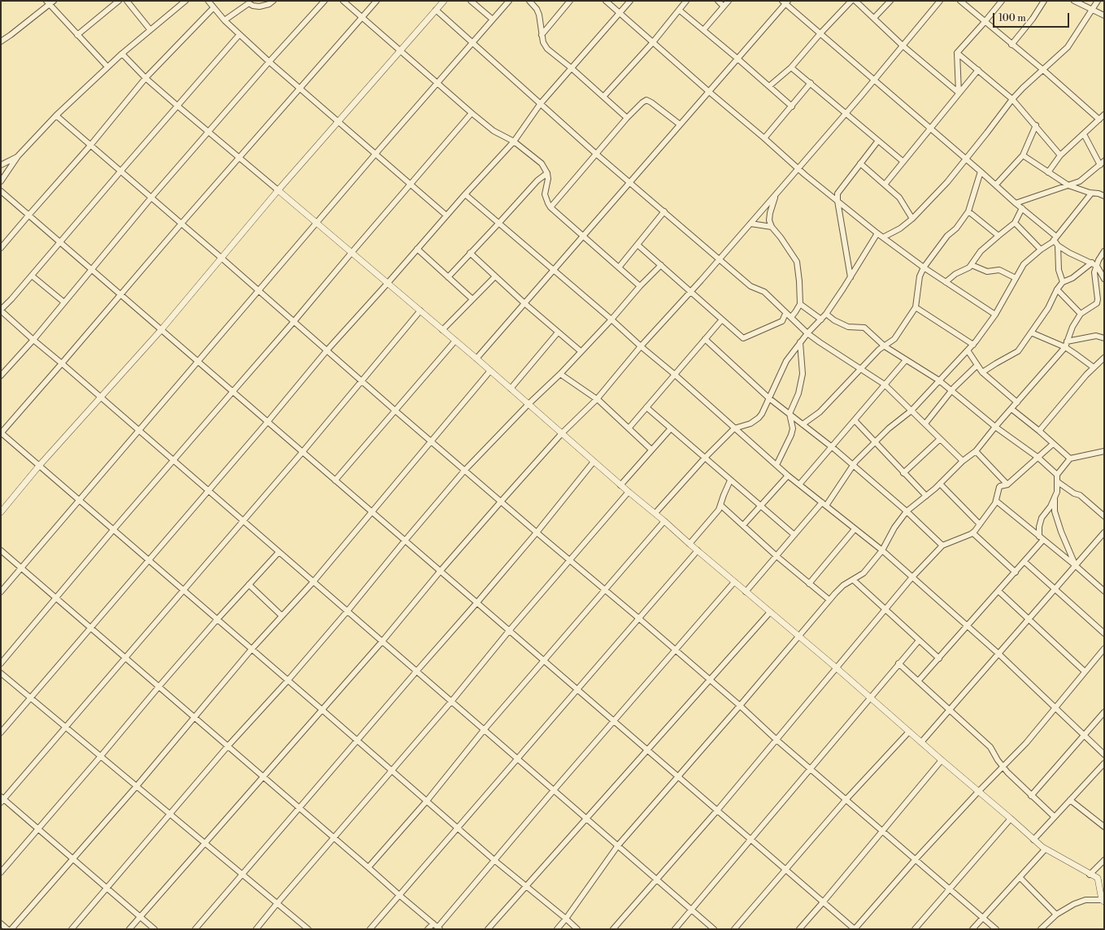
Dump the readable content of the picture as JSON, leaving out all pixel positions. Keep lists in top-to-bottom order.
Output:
{
  "scale_bar": "100 m"
}
